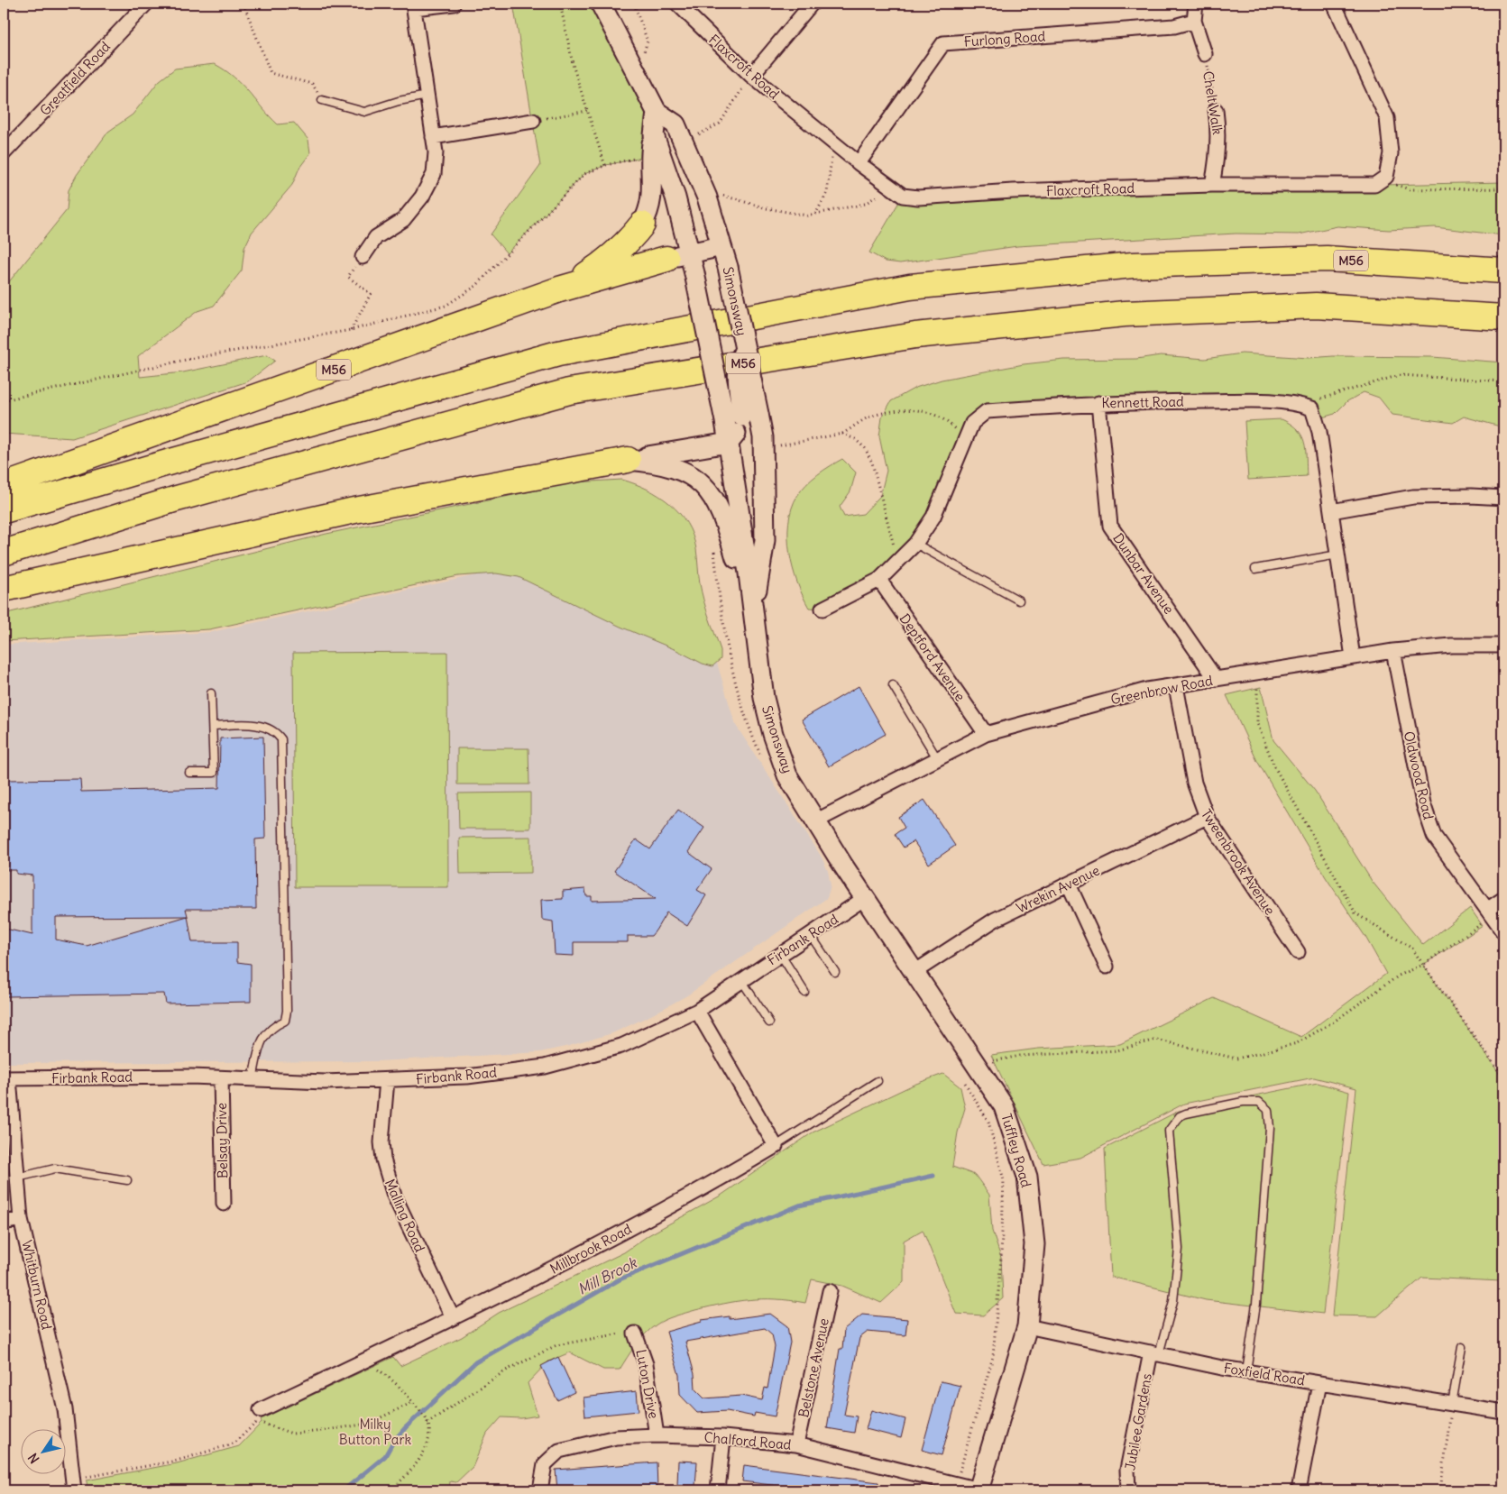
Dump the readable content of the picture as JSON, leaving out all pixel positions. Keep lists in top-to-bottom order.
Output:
{
  "streets": {
    "highway": ["M56"],
    "street": [
      "Furlong Road",
      "Flaxcroft Road",
      "Greatfield Road",
      "Chelt Walk",
      "Simonsway",
      "Kennett Road",
      "Dunbar Avenue",
      "Deptford Avenue",
      "Greenbrow Road",
      "Oldwood Road",
      "Tweenbrook Avenue",
      "Wrekin Avenue",
      "Firbank Road",
      "Belsay Drive",
      "Tuffley Road",
      "Malling Road",
      "Millbrook Road",
      "Whitburn Road",
      "Belstone Avenue",
      "Foxfield Road",
      "Luton Drive",
      "Jubilee Gardens",
      "Chalford Road"
    ]
  },
  "crossings": [
    ["Furlong Road", "Flaxcroft Road"],
    ["Furlong Road", "Chelt Walk"],
    ["Flaxcroft Road", "Chelt Walk"],
    ["Simonsway", "Greenbrow Road"],
    ["Simonsway", "Firbank Road"],
    ["Simonsway", "Tuffley Road"],
    ["Kennett Road", "Dunbar Avenue"],
    ["Kennett Road", "Deptford Avenue"],
    ["Dunbar Avenue", "Greenbrow Road"],
    ["Deptford Avenue", "Greenbrow Road"],
    ["Greenbrow Road", "Oldwood Road"],
    ["Greenbrow Road", "Tweenbrook Avenue"],
    ["Tweenbrook Avenue", "Wrekin Avenue"],
    ["Wrekin Avenue", "Tuffley Road"],
    ["Firbank Road", "Belsay Drive"],
    ["Firbank Road", "Tuffley Road"],
    ["Firbank Road", "Malling Road"],
    ["Firbank Road", "Whitburn Road"],
    ["Tuffley Road", "Foxfield Road"],
    ["Tuffley Road", "Chalford Road"],
    ["Malling Road", "Millbrook Road"],
    ["Belstone Avenue", "Chalford Road"],
    ["Foxfield Road", "Jubilee Gardens"],
    ["Luton Drive", "Chalford Road"]
  ],
  "water": ["Mill Brook"],
  "parks": ["Milky Button Park"],
  "north": "bottom left"
}
